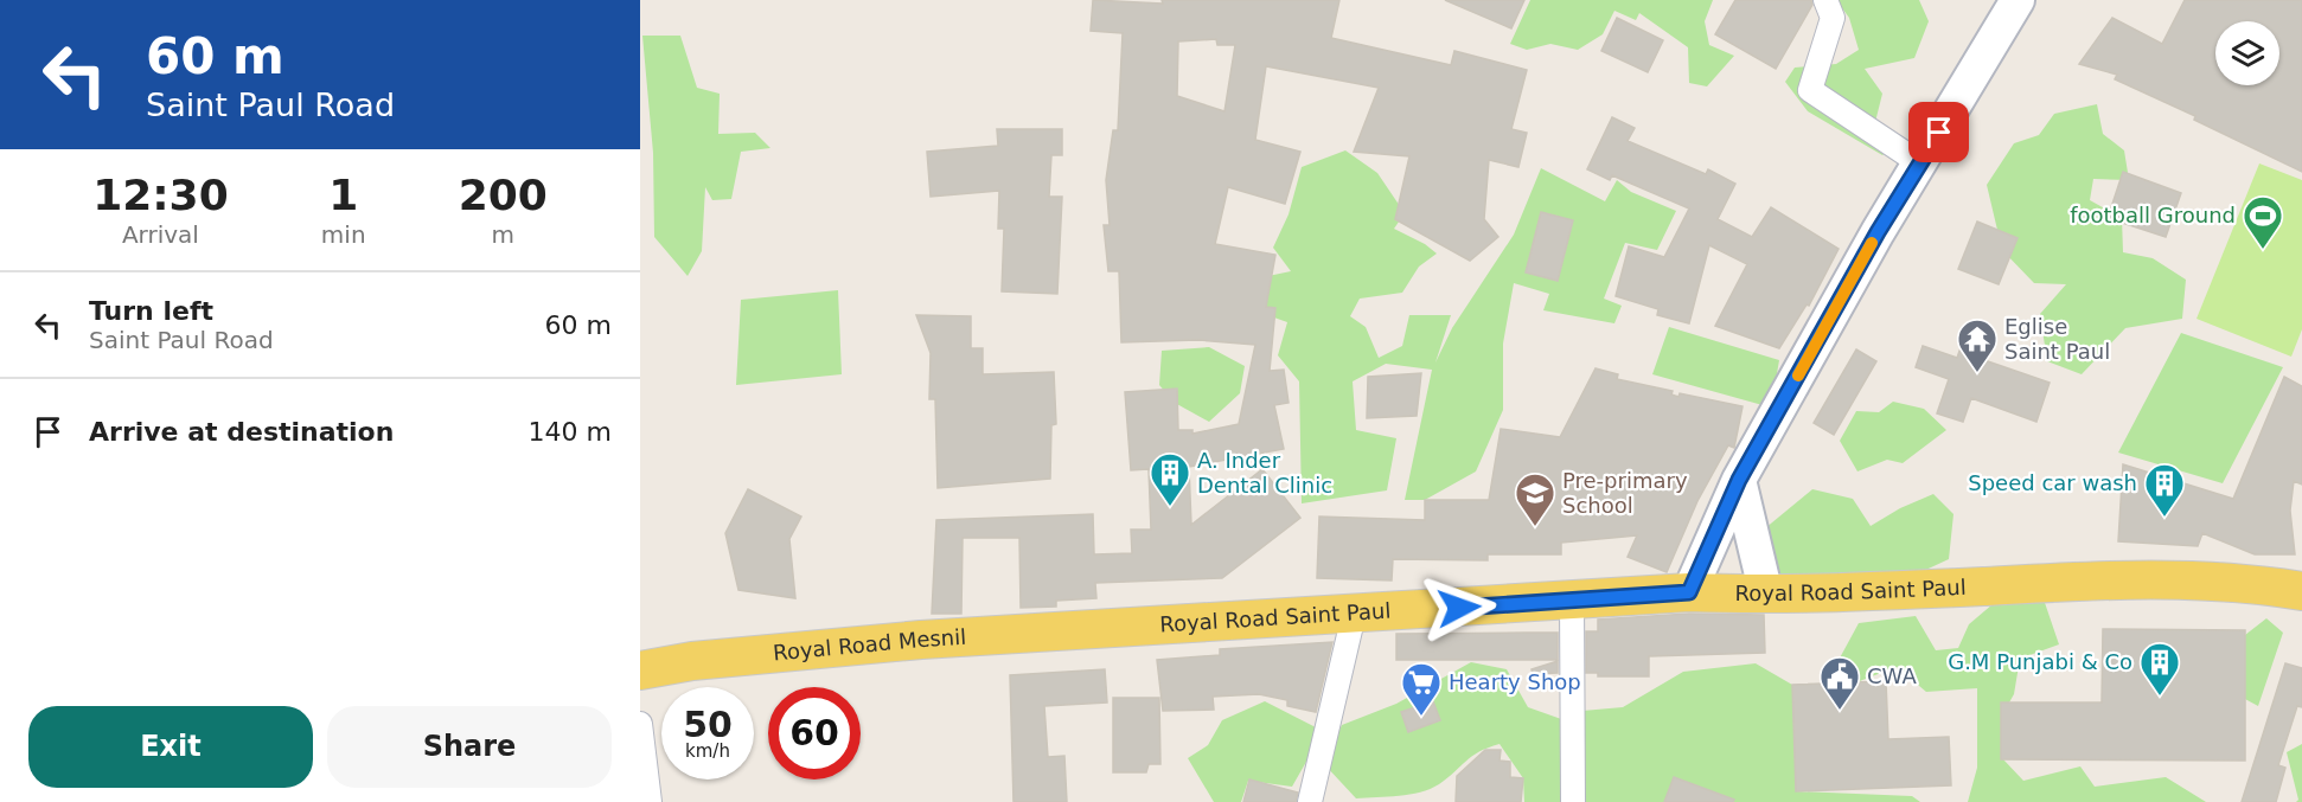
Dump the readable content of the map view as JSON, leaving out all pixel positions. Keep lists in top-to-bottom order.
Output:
{
  "streets": {
    "main road": ["Royal Road Saint Paul", "Royal Road Mesnil"]
  },
  "crossings": [
    ["Royal Road Saint Paul", "Royal Road Mesnil"]
  ],
  "places": {
    "sports": ["football Ground"],
    "temple": ["Eglise Saint Paul"],
    "building": ["A. Inder Dental Clinic", "Speed car wash", "G.M Punjabi & Co"],
    "school or university": ["Pre-primary School"],
    "public building": ["CWA"],
    "supermarket": ["Hearty Shop"]
  },
  "page": {
    "turn": ["60 m", "Saint Paul Road"],
    "eta": [
      "12:30",
      "Arrival",
      "1",
      "min",
      "200",
      "m"
    ],
    "list": [
      {
        "name": "Turn left",
        "note": "Saint Paul Road",
        "value": "60 m"
      },
      {
        "name": "Arrive at destination",
        "value": "140 m"
      }
    ],
    "speed": "50 km/h",
    "limit": "60",
    "buttons": ["Exit", "Share"]
  }
}
